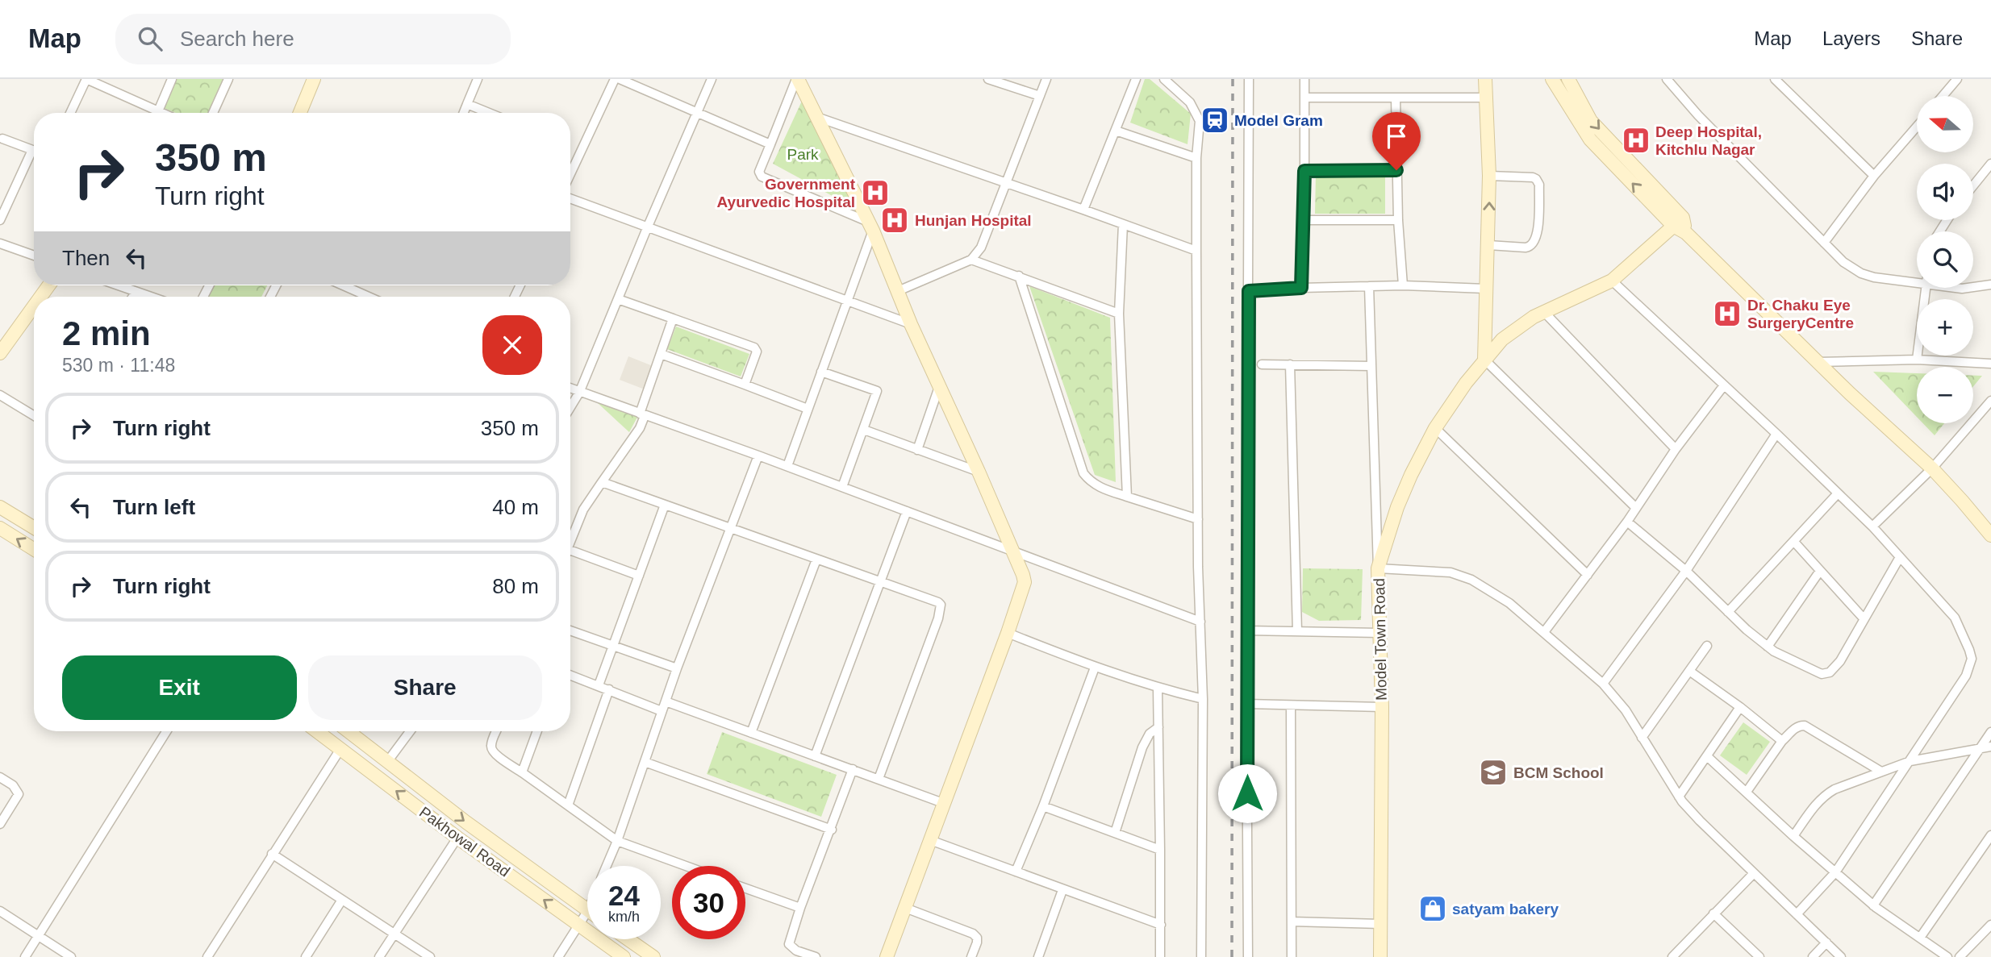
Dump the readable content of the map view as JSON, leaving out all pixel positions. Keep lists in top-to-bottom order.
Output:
{
  "streets": {
    "street": ["Model Town Road", "Pakhowal Road"]
  },
  "parks": ["Park"],
  "places": {
    "station": ["Model Gram"],
    "hospital": [
      "Deep Hospital, Kitchlu Nagar",
      "Government Ayurvedic Hospital",
      "Hunjan Hospital",
      "Dr. Chaku Eye SurgeryCentre"
    ],
    "school or university": ["BCM School"],
    "shop": ["satyam bakery"]
  },
  "north": "left",
  "page": {
    "header": "Map",
    "search": "Search here",
    "nav": ["Map", "Layers", "Share"],
    "map_buttons": ["+", "−"],
    "turn": ["350 m", "Turn right"],
    "then": "Then",
    "heading": ["2 min", "530 m · 11:48"],
    "list": [
      {
        "name": "Turn right",
        "value": "350 m"
      },
      {
        "name": "Turn left",
        "value": "40 m"
      },
      {
        "name": "Turn right",
        "value": "80 m"
      }
    ],
    "buttons": ["Exit", "Share"],
    "speed": "24 km/h",
    "limit": "30"
  }
}
